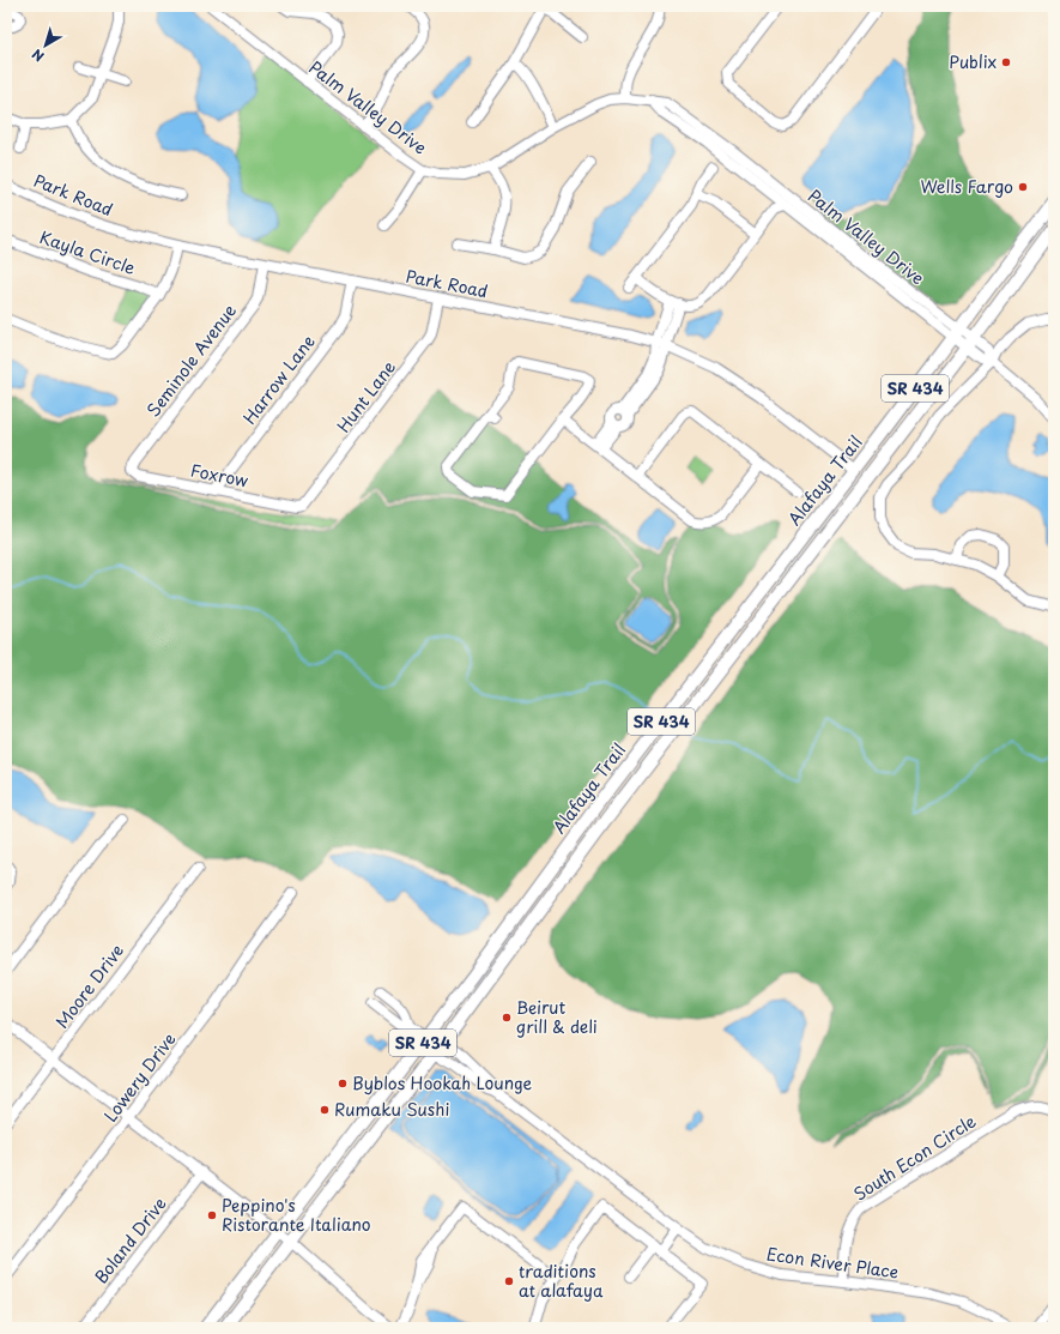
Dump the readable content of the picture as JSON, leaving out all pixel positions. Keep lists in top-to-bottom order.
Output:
{
  "streets": {
    "main road": ["SR 434", "Alafaya Trail"],
    "street": [
      "Palm Valley Drive",
      "Park Road",
      "Kayla Circle",
      "Seminole Avenue",
      "Harrow Lane",
      "Hunt Lane",
      "Foxrow",
      "Moore Drive",
      "Lowery Drive",
      "South Econ Circle",
      "Boland Drive",
      "Econ River Place"
    ]
  },
  "crossings": [
    ["Palm Valley Drive", "Alafaya Trail"],
    ["Park Road", "Seminole Avenue"],
    ["Park Road", "Harrow Lane"],
    ["Park Road", "Hunt Lane"],
    ["Park Road", "Alafaya Trail"],
    ["Seminole Avenue", "Foxrow"],
    ["Harrow Lane", "Foxrow"],
    ["Hunt Lane", "Foxrow"],
    ["Alafaya Trail", "Econ River Place"],
    ["South Econ Circle", "Econ River Place"]
  ],
  "places": [
    "Publix",
    "Wells Fargo",
    "Beirut grill & deli",
    "Byblos Hookah Lounge",
    "Rumaku Sushi",
    "Peppino's Ristorante Italiano",
    "traditions at alafaya"
  ],
  "north": "bottom left"
}
